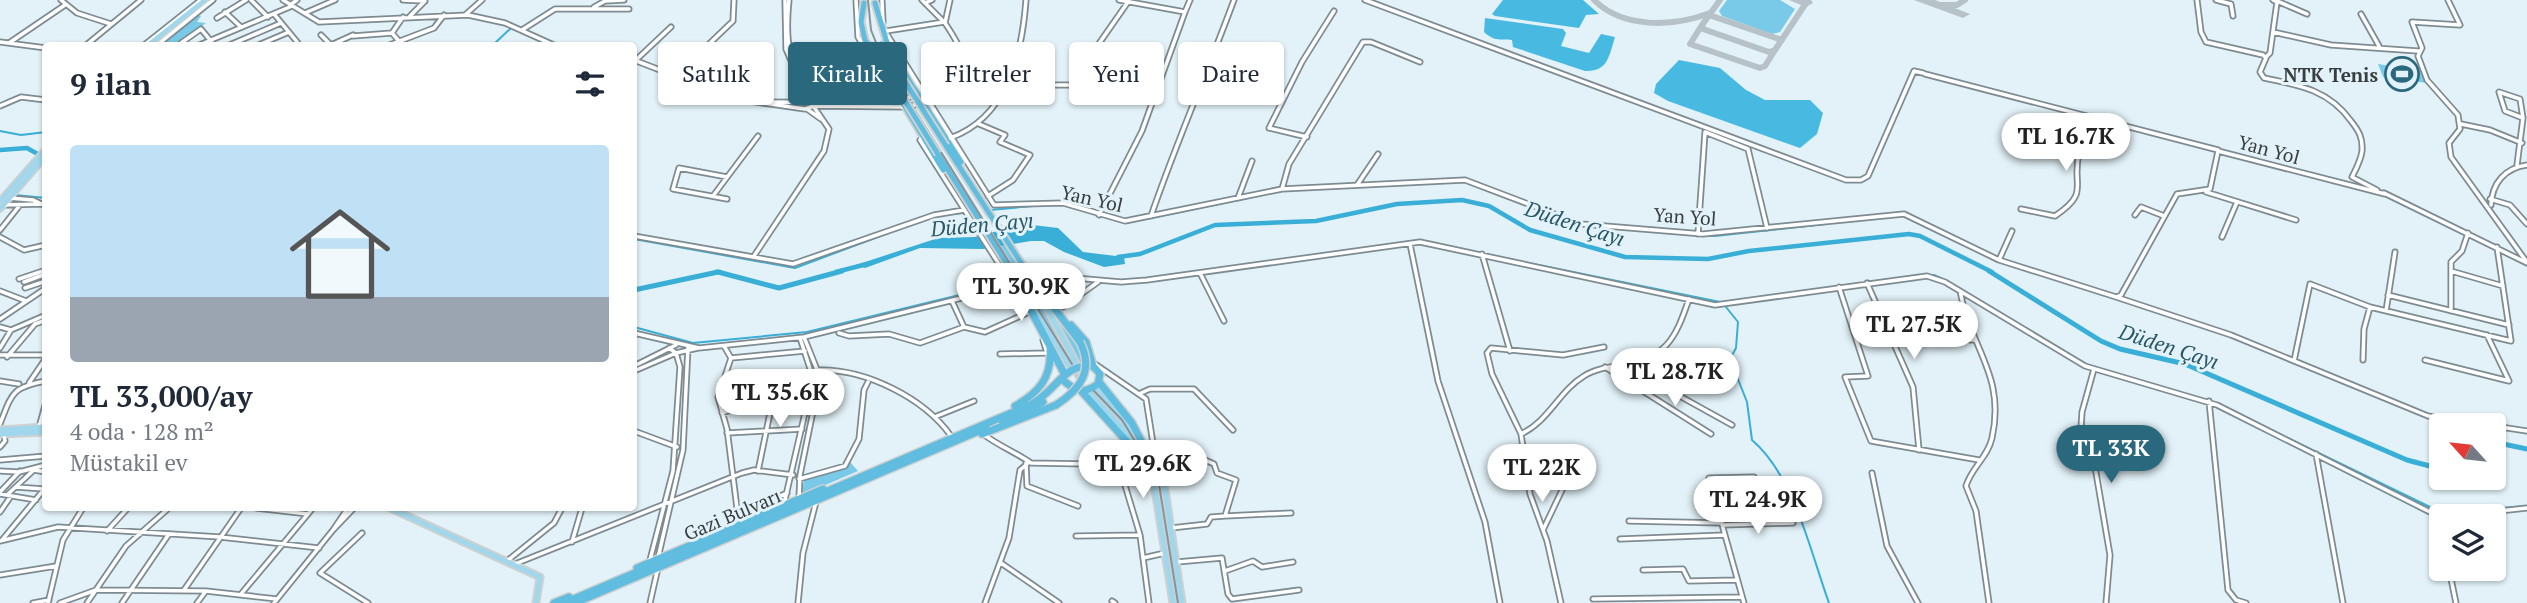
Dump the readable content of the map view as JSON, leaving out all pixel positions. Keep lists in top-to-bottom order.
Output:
{
  "streets": {
    "highway": ["Gazi Bulvarı"],
    "street": ["Yan Yol"]
  },
  "water": ["Düden Çayı"],
  "places": {
    "sports": ["NTK Tenis"]
  },
  "north": "top left",
  "page": {
    "chip": [
      "Satılık",
      "Kiralık",
      "Filtreler",
      "Yeni",
      "Daire"
    ],
    "heading": "9 ilan",
    "price": [
      "TL 16.7K",
      "TL 30.9K",
      "TL 27.5K",
      "TL 28.7K",
      "TL 35.6K",
      "TL 33K",
      "TL 29.6K",
      "TL 22K",
      "TL 24.9K"
    ],
    "list": [
      {
        "name": "TL 33,000/ay",
        "note": "4 oda · 128 m² · Müstakil ev"
      }
    ]
  }
}
